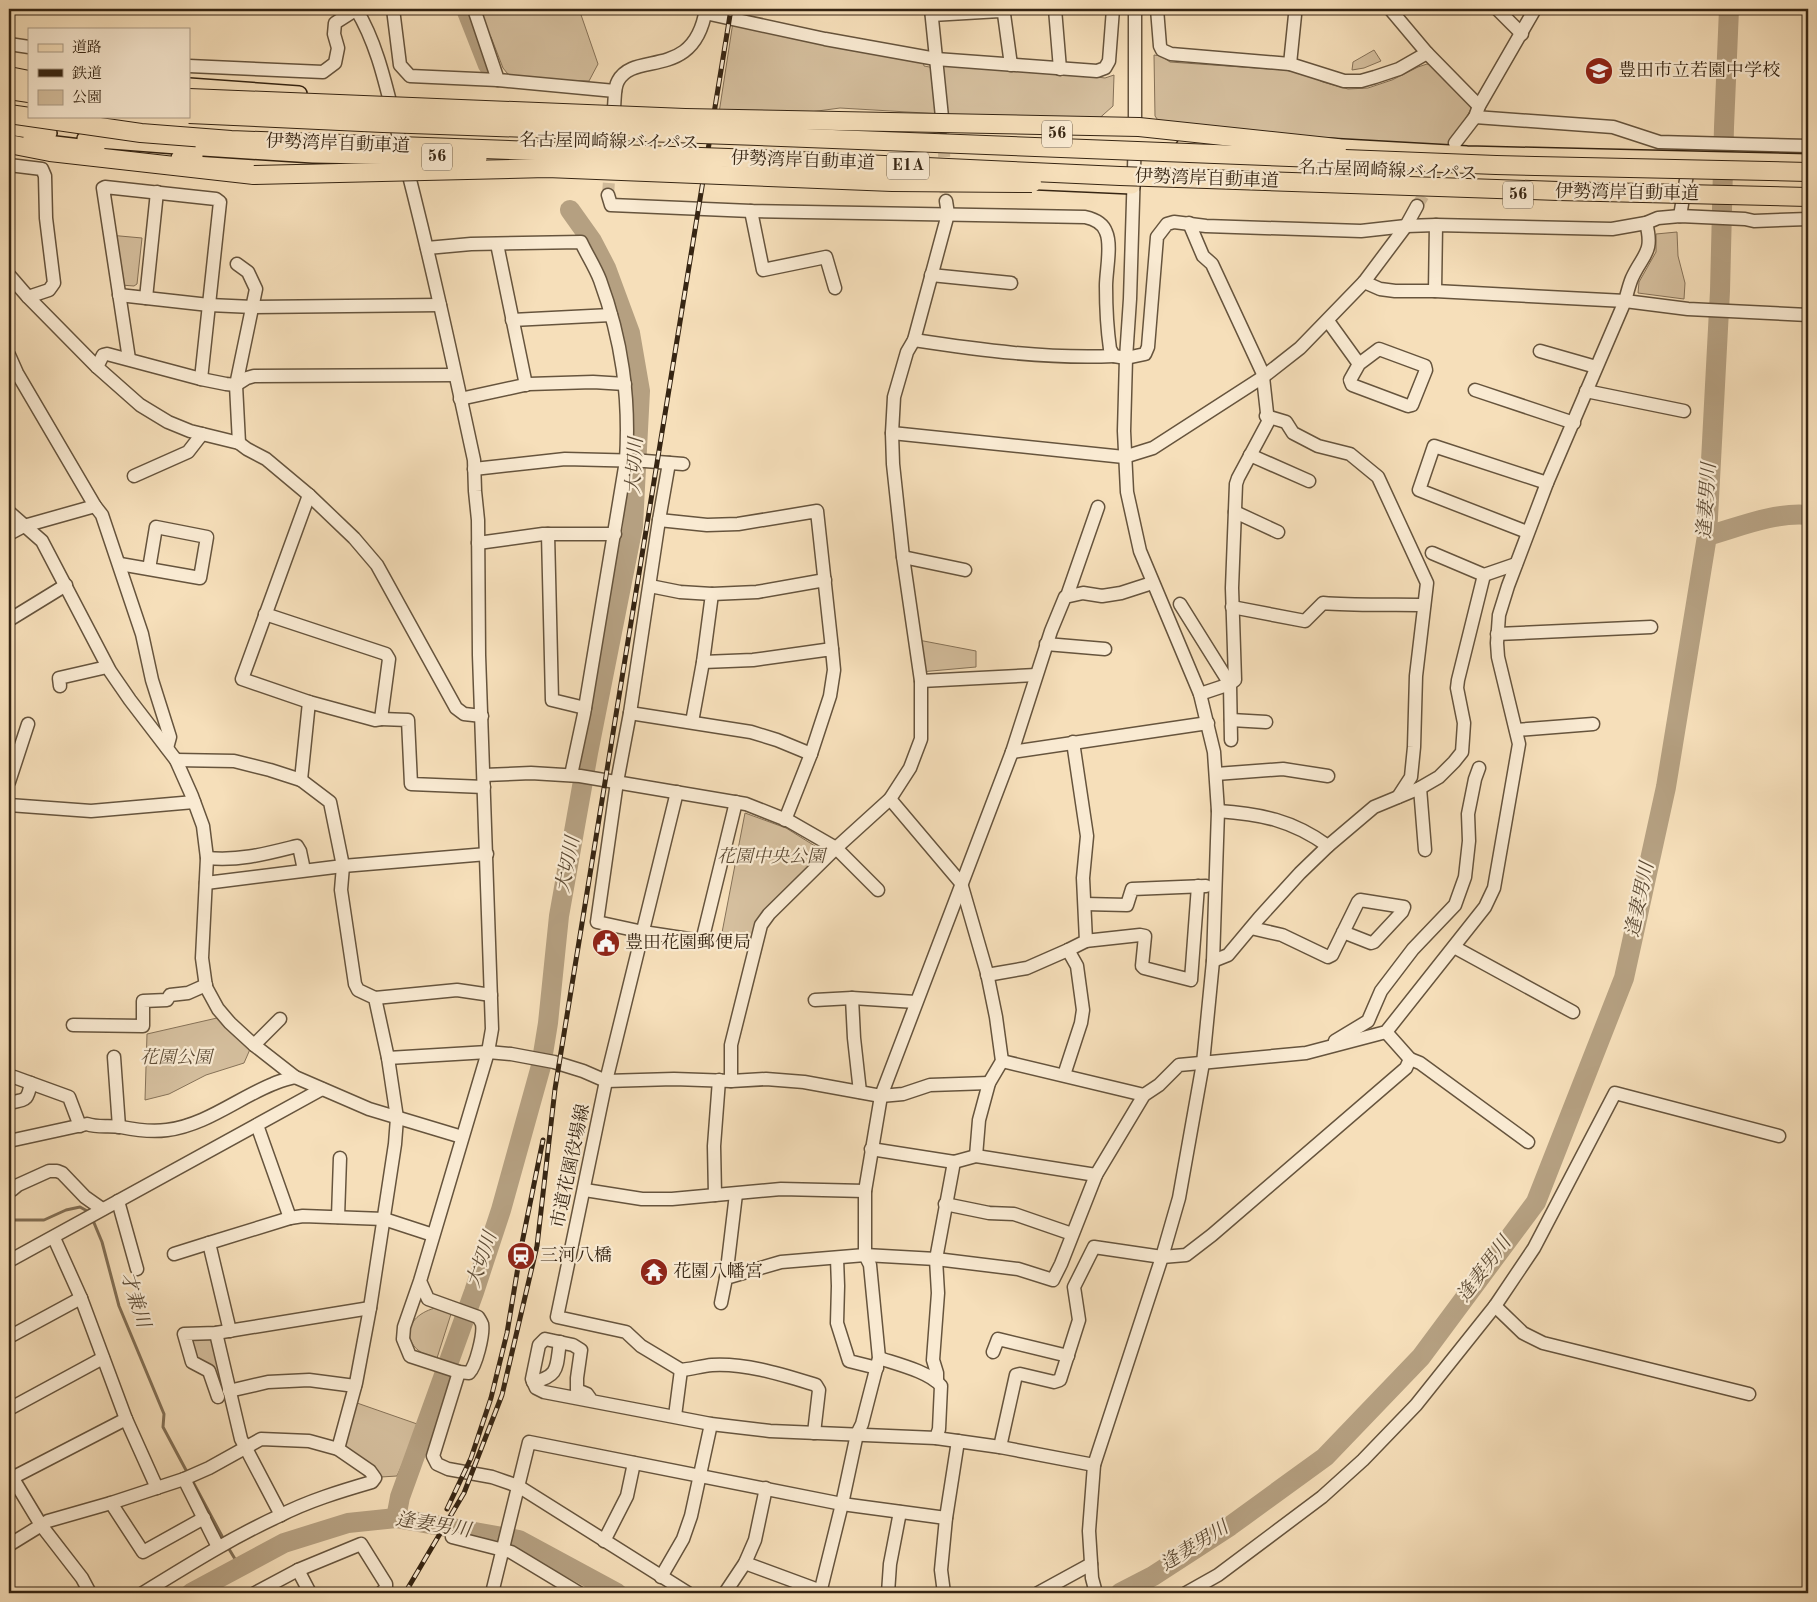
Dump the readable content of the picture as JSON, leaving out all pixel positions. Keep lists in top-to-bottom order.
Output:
{
  "streets": {
    "highway": ["伊勢湾岸自動車道", "E1A"],
    "main road": ["56", "名古屋岡崎線バイパス"],
    "street": ["市道花園役場線"]
  },
  "crossings": [
    ["名古屋岡崎線バイパス", "伊勢湾岸自動車道"]
  ],
  "water": ["大切川", "逢妻男川", "才兼川"],
  "parks": ["花園中央公園", "花園公園"],
  "places": {
    "school or university": ["豊田市立若園中学校"],
    "public building": ["豊田花園郵便局"],
    "station": ["三河八橋"],
    "temple": ["花園八幡宮"]
  },
  "legend": ["道路", "鉄道", "公園"]
}
